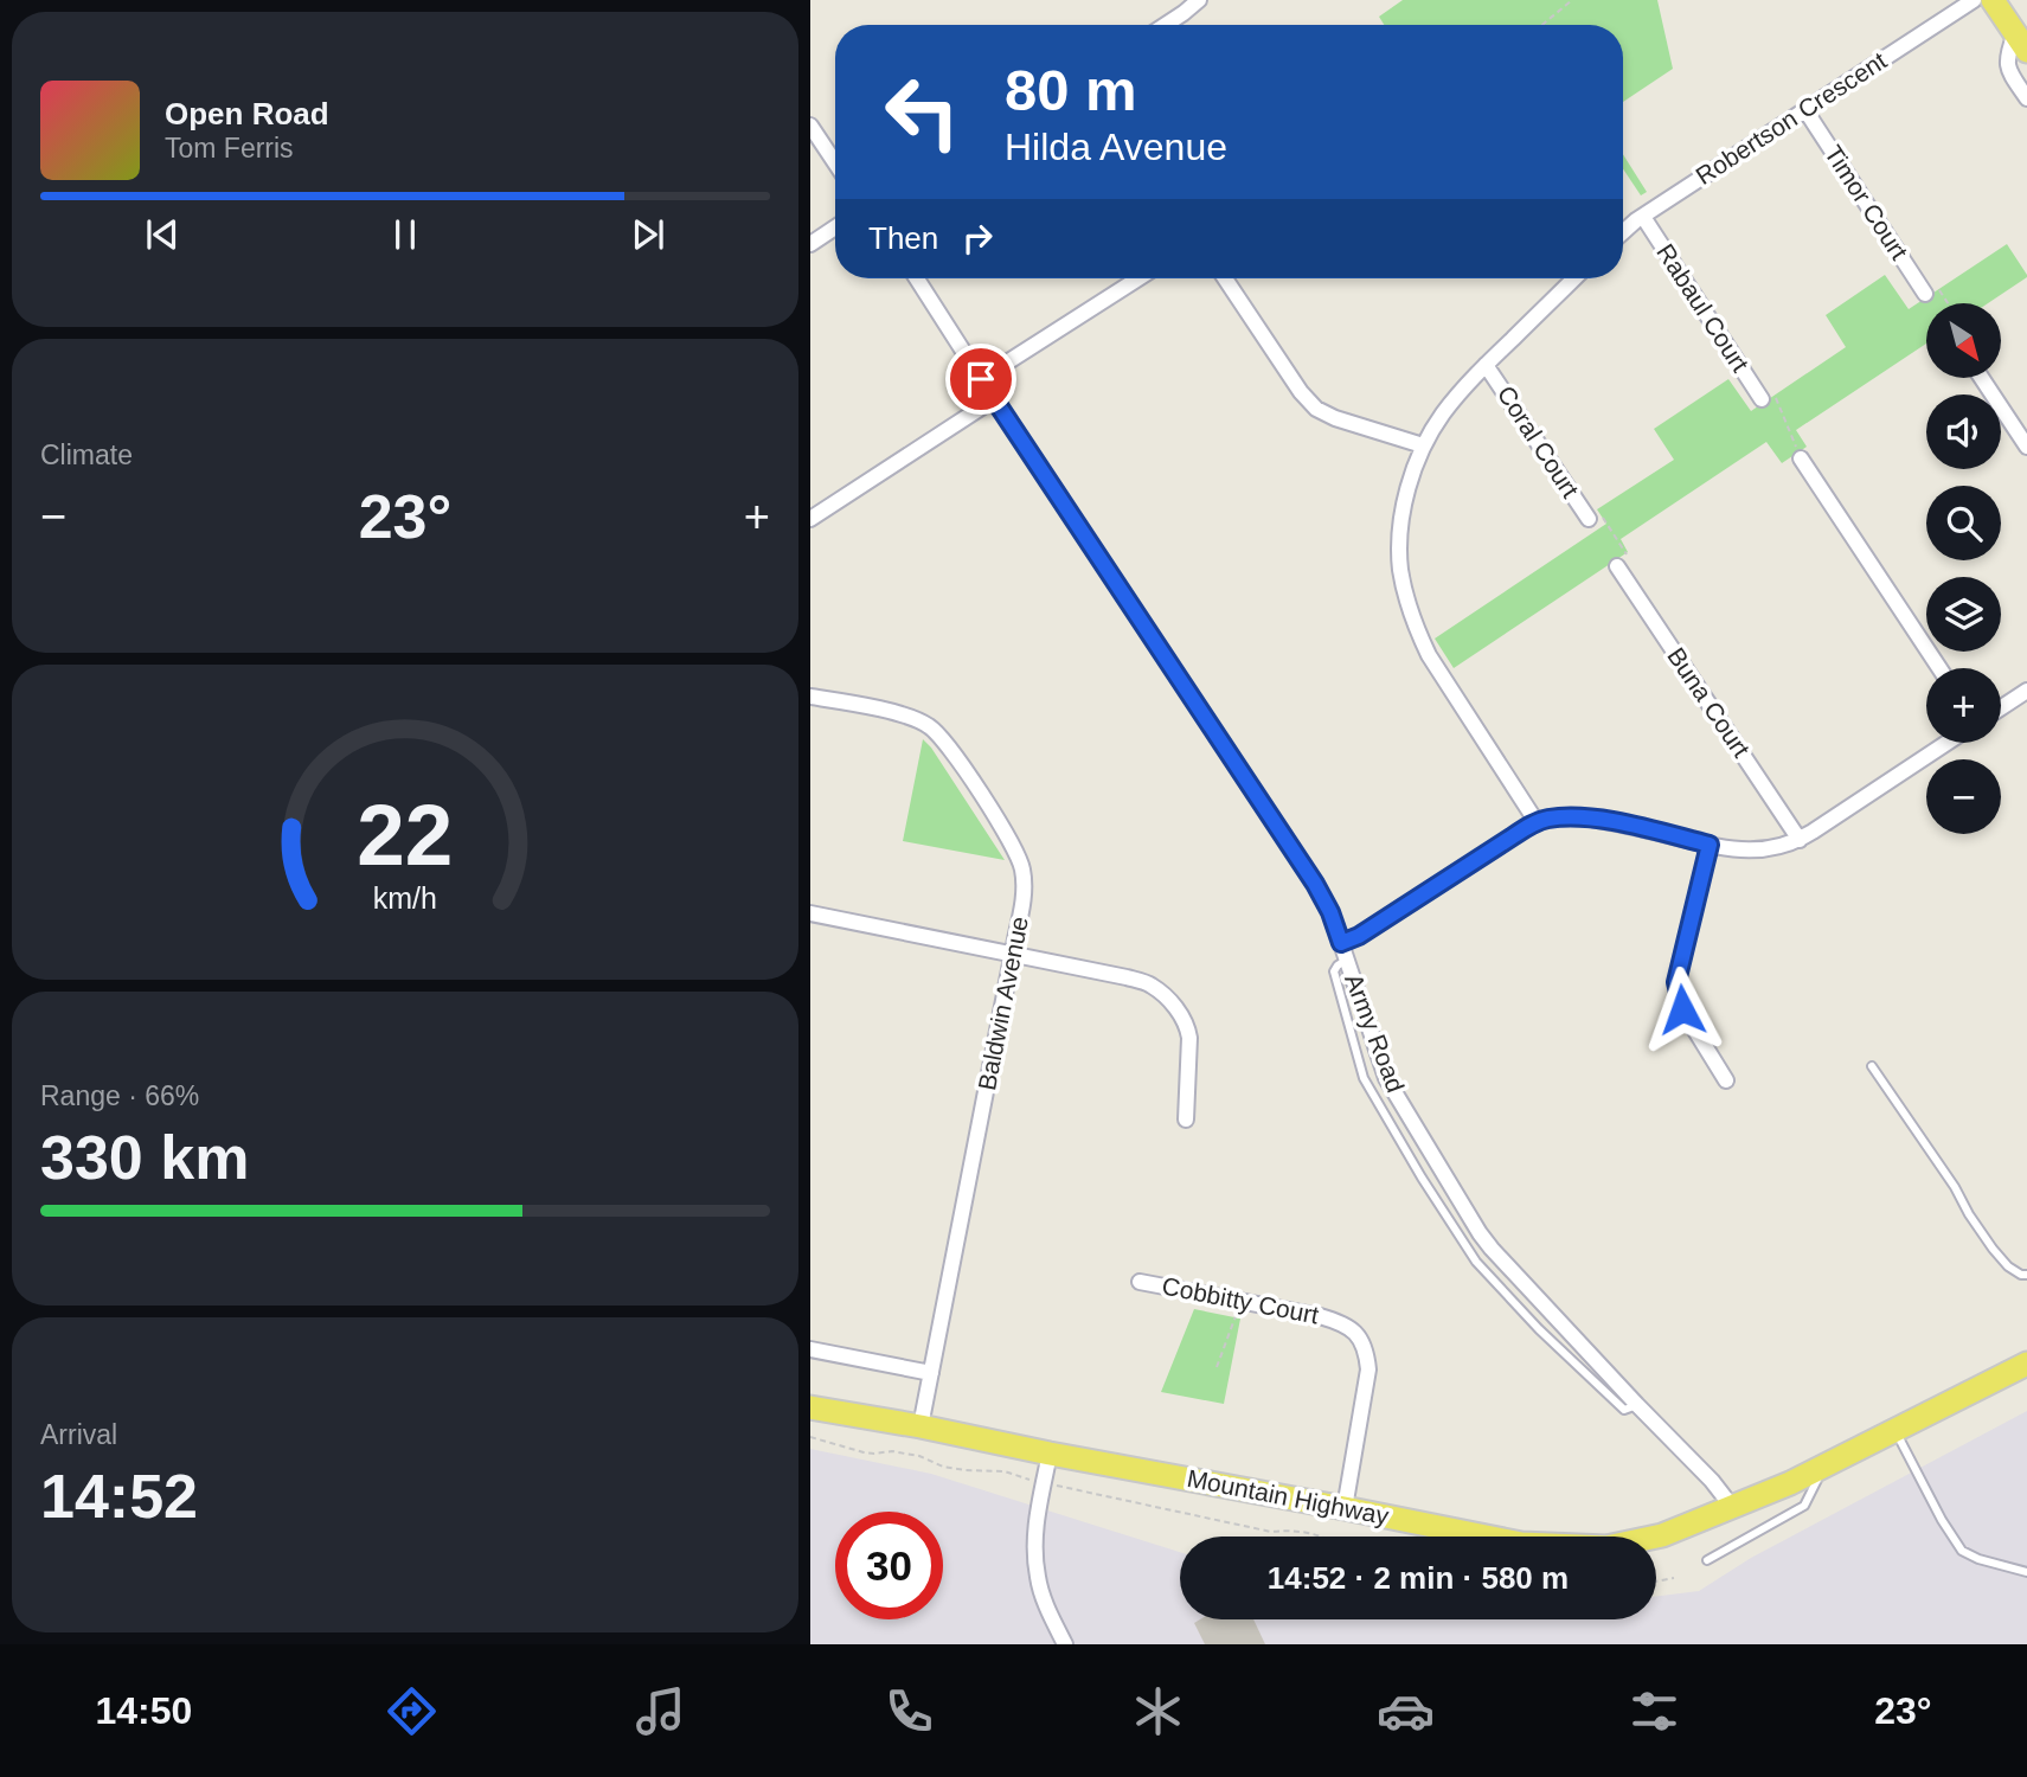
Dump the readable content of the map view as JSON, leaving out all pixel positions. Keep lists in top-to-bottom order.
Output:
{
  "streets": {
    "main road": ["Mountain Highway"],
    "street": [
      "Robertson Crescent",
      "Timor Court",
      "Rabaul Court",
      "Coral Court",
      "Buna Court",
      "Baldwin Avenue",
      "Army Road",
      "Cobbitty Court"
    ]
  },
  "crossings": [
    ["Robertson Crescent", "Timor Court"],
    ["Robertson Crescent", "Rabaul Court"],
    ["Baldwin Avenue", "Mountain Highway"],
    ["Army Road", "Mountain Highway"],
    ["Cobbitty Court", "Mountain Highway"]
  ],
  "north": "bottom right",
  "page": {
    "turn": ["80 m", "Hilda Avenue"],
    "song": ["Open Road", "Tom Ferris"],
    "then": "Then",
    "map_buttons": ["+", "−"],
    "tile": [
      "Climate",
      ["Range · 66%", "330 km"],
      ["Arrival", "14:52"]
    ],
    "heat": ["−", "23°", "+"],
    "limit": "30",
    "trip": "14:52 · 2 min · 580 m",
    "tabs": ["14:50", "23°"],
    "gauge": ["22", "km/h"]
  }
}
